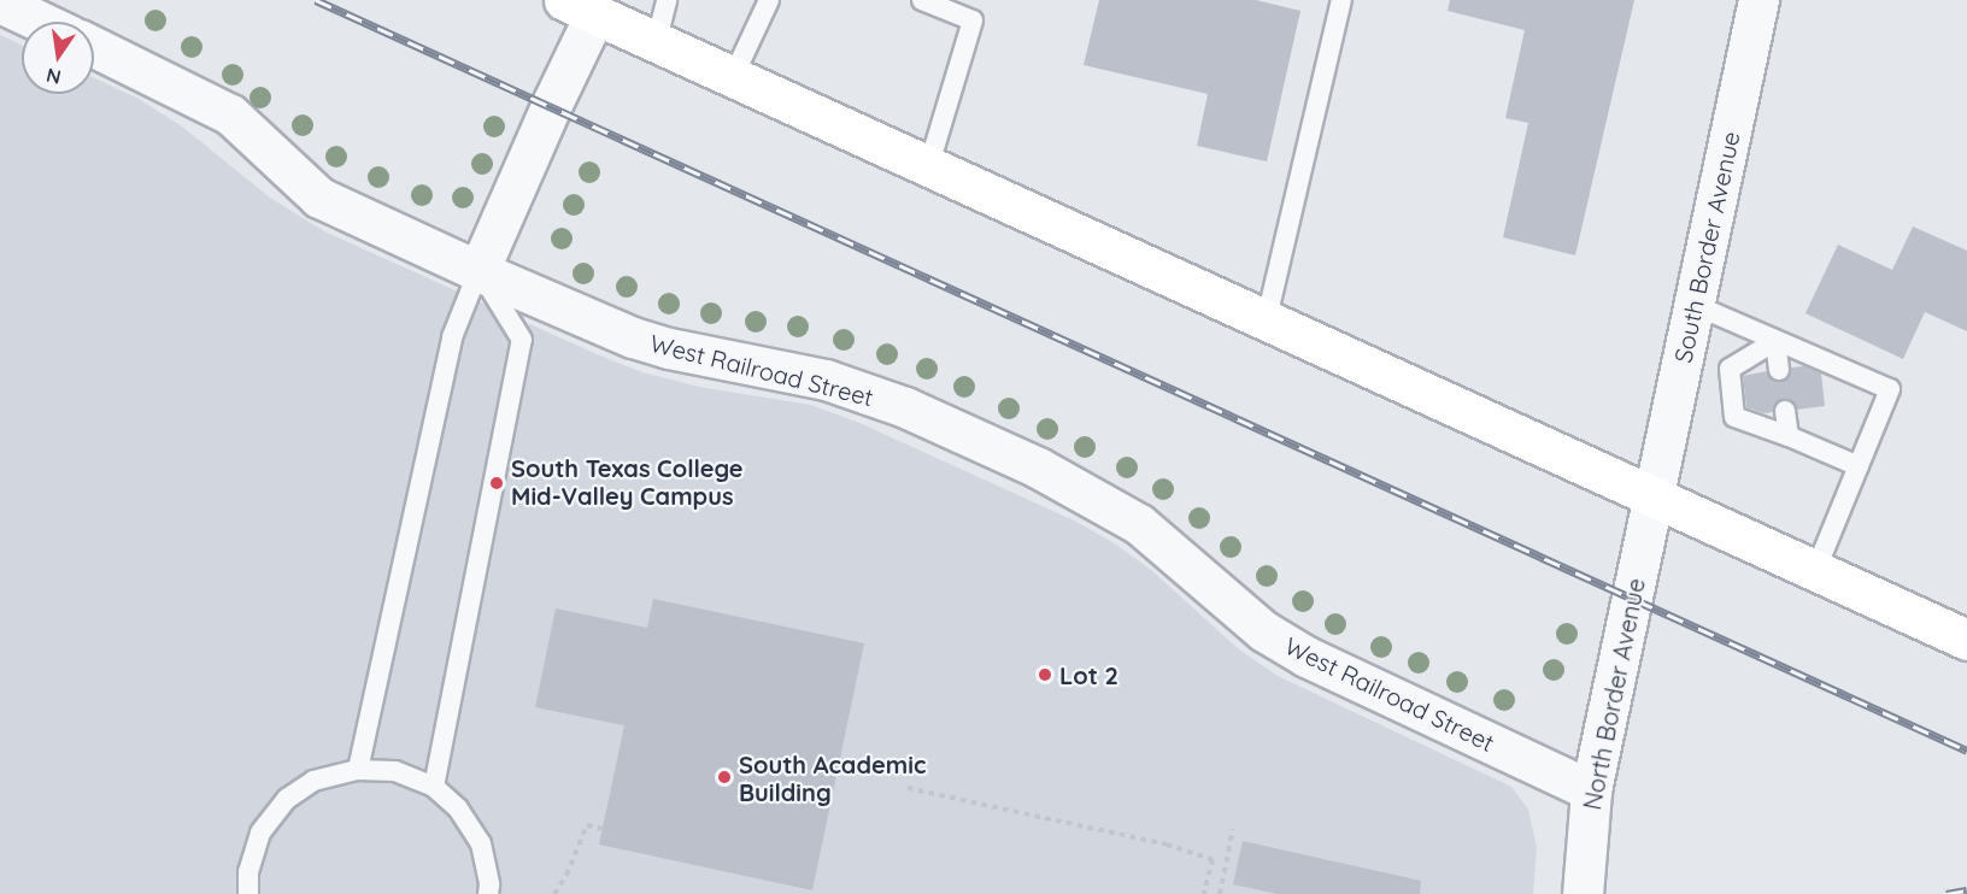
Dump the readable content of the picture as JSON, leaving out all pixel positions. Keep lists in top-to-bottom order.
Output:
{
  "streets": {
    "street": ["South Border Avenue", "West Railroad Street", "North Border Avenue"]
  },
  "crossings": [
    ["South Border Avenue", "North Border Avenue"],
    ["West Railroad Street", "North Border Avenue"]
  ],
  "places": ["South Texas College Mid-Valley Campus", "Lot 2", "South Academic Building"],
  "north": "bottom"
}
